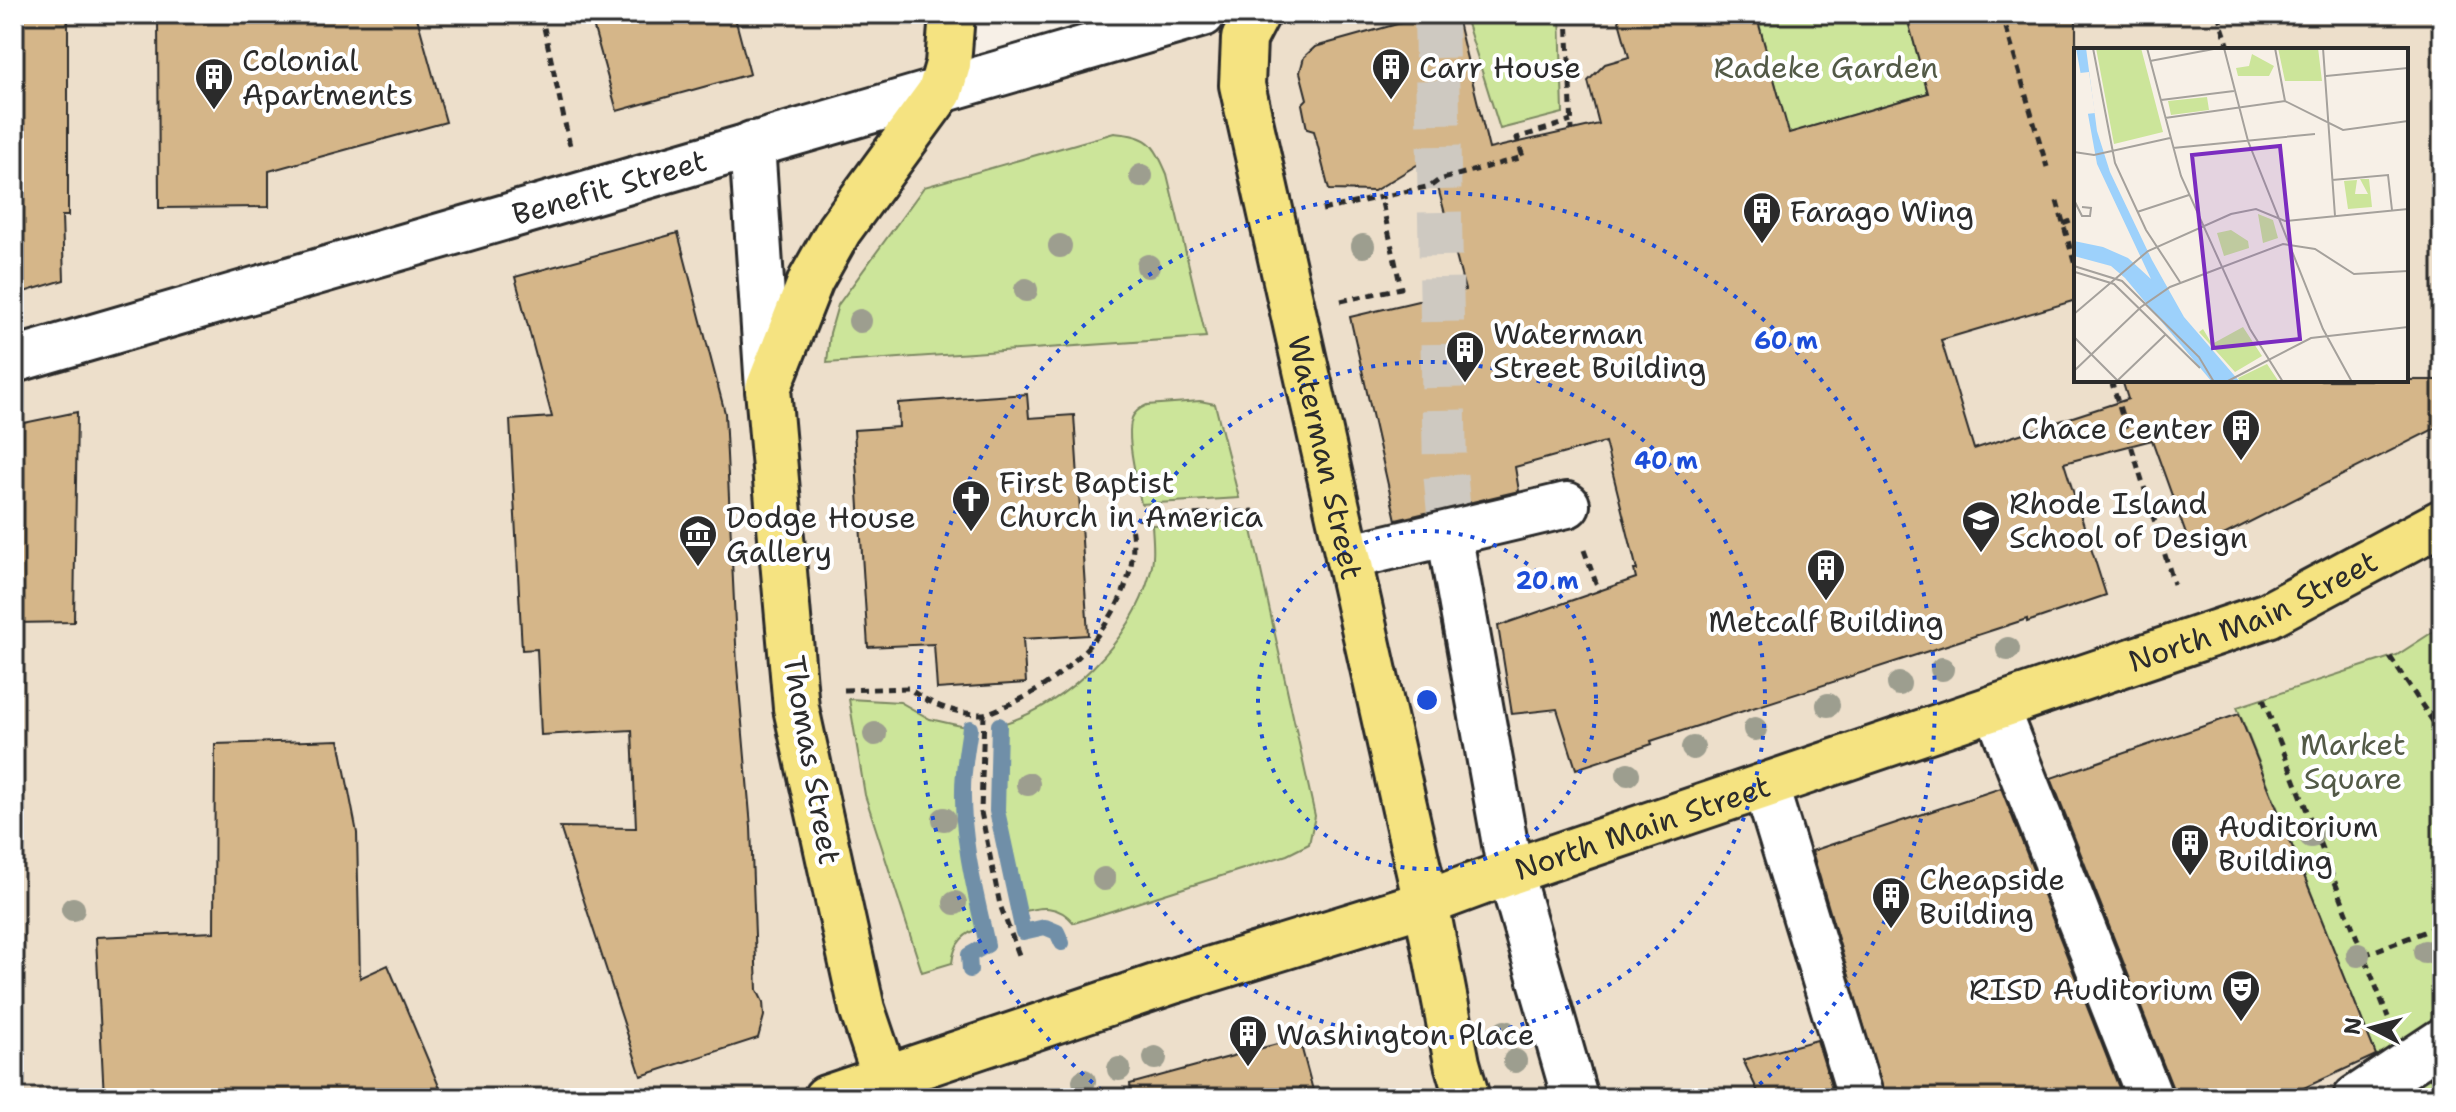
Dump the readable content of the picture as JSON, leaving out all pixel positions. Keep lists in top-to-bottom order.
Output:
{
  "streets": {
    "main road": ["Waterman Street", "North Main Street", "Thomas Street"],
    "street": ["Benefit Street"]
  },
  "crossings": [
    ["Benefit Street", "Thomas Street"],
    ["Waterman Street", "North Main Street"],
    ["North Main Street", "Thomas Street"]
  ],
  "parks": ["Radeke Garden", "Market Square"],
  "places": {
    "building": [
      "Carr House",
      "Colonial Apartments",
      "Farago Wing",
      "Waterman Street Building",
      "Chace Center",
      "Metcalf Building",
      "Auditorium Building",
      "Cheapside Building",
      "Washington Place"
    ],
    "church": ["First Baptist Church in America"],
    "school or university": ["Rhode Island School of Design"],
    "museum": ["Dodge House Gallery"],
    "theatre": ["RISD Auditorium"]
  },
  "north": "left",
  "rings": ["60 m", "40 m", "20 m"]
}
